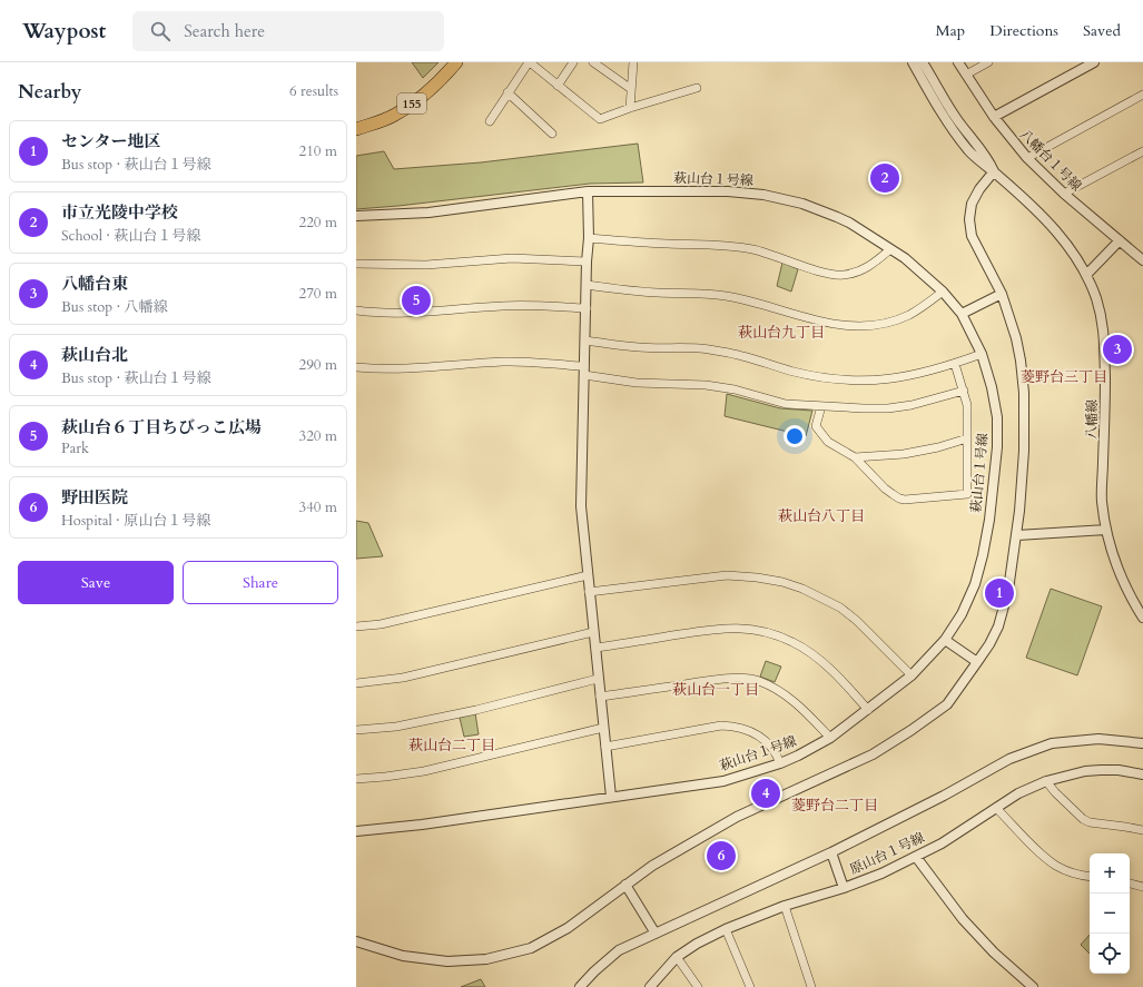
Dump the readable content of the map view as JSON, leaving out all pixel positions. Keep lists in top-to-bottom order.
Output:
{
  "streets": {
    "highway": ["155"],
    "street": [
      "八幡台１号線",
      "萩山台１号線",
      "八幡線",
      "原山台１号線"
    ]
  },
  "districts": [
    "萩山台九丁目",
    "菱野台三丁目",
    "萩山台八丁目",
    "萩山台一丁目",
    "萩山台二丁目",
    "菱野台二丁目"
  ],
  "page": {
    "header": "Waypost",
    "search": "Search here",
    "nav": ["Map", "Directions", "Saved"],
    "heading": ["Nearby", "6 results"],
    "list": [
      {
        "mark": "1",
        "name": "センター地区",
        "note": "Bus stop · 萩山台１号線",
        "value": "210 m"
      },
      {
        "mark": "2",
        "name": "市立光陵中学校",
        "note": "School · 萩山台１号線",
        "value": "220 m"
      },
      {
        "mark": "3",
        "name": "八幡台東",
        "note": "Bus stop · 八幡線",
        "value": "270 m"
      },
      {
        "mark": "4",
        "name": "萩山台北",
        "note": "Bus stop · 萩山台１号線",
        "value": "290 m"
      },
      {
        "mark": "5",
        "name": "萩山台６丁目ちびっこ広場",
        "note": "Park",
        "value": "320 m"
      },
      {
        "mark": "6",
        "name": "野田医院",
        "note": "Hospital · 原山台１号線",
        "value": "340 m"
      }
    ],
    "pins": [
      "2",
      "5",
      "3",
      "1",
      "4",
      "6"
    ],
    "buttons": ["Save", "Share"],
    "map_buttons": ["+", "−"]
  }
}
